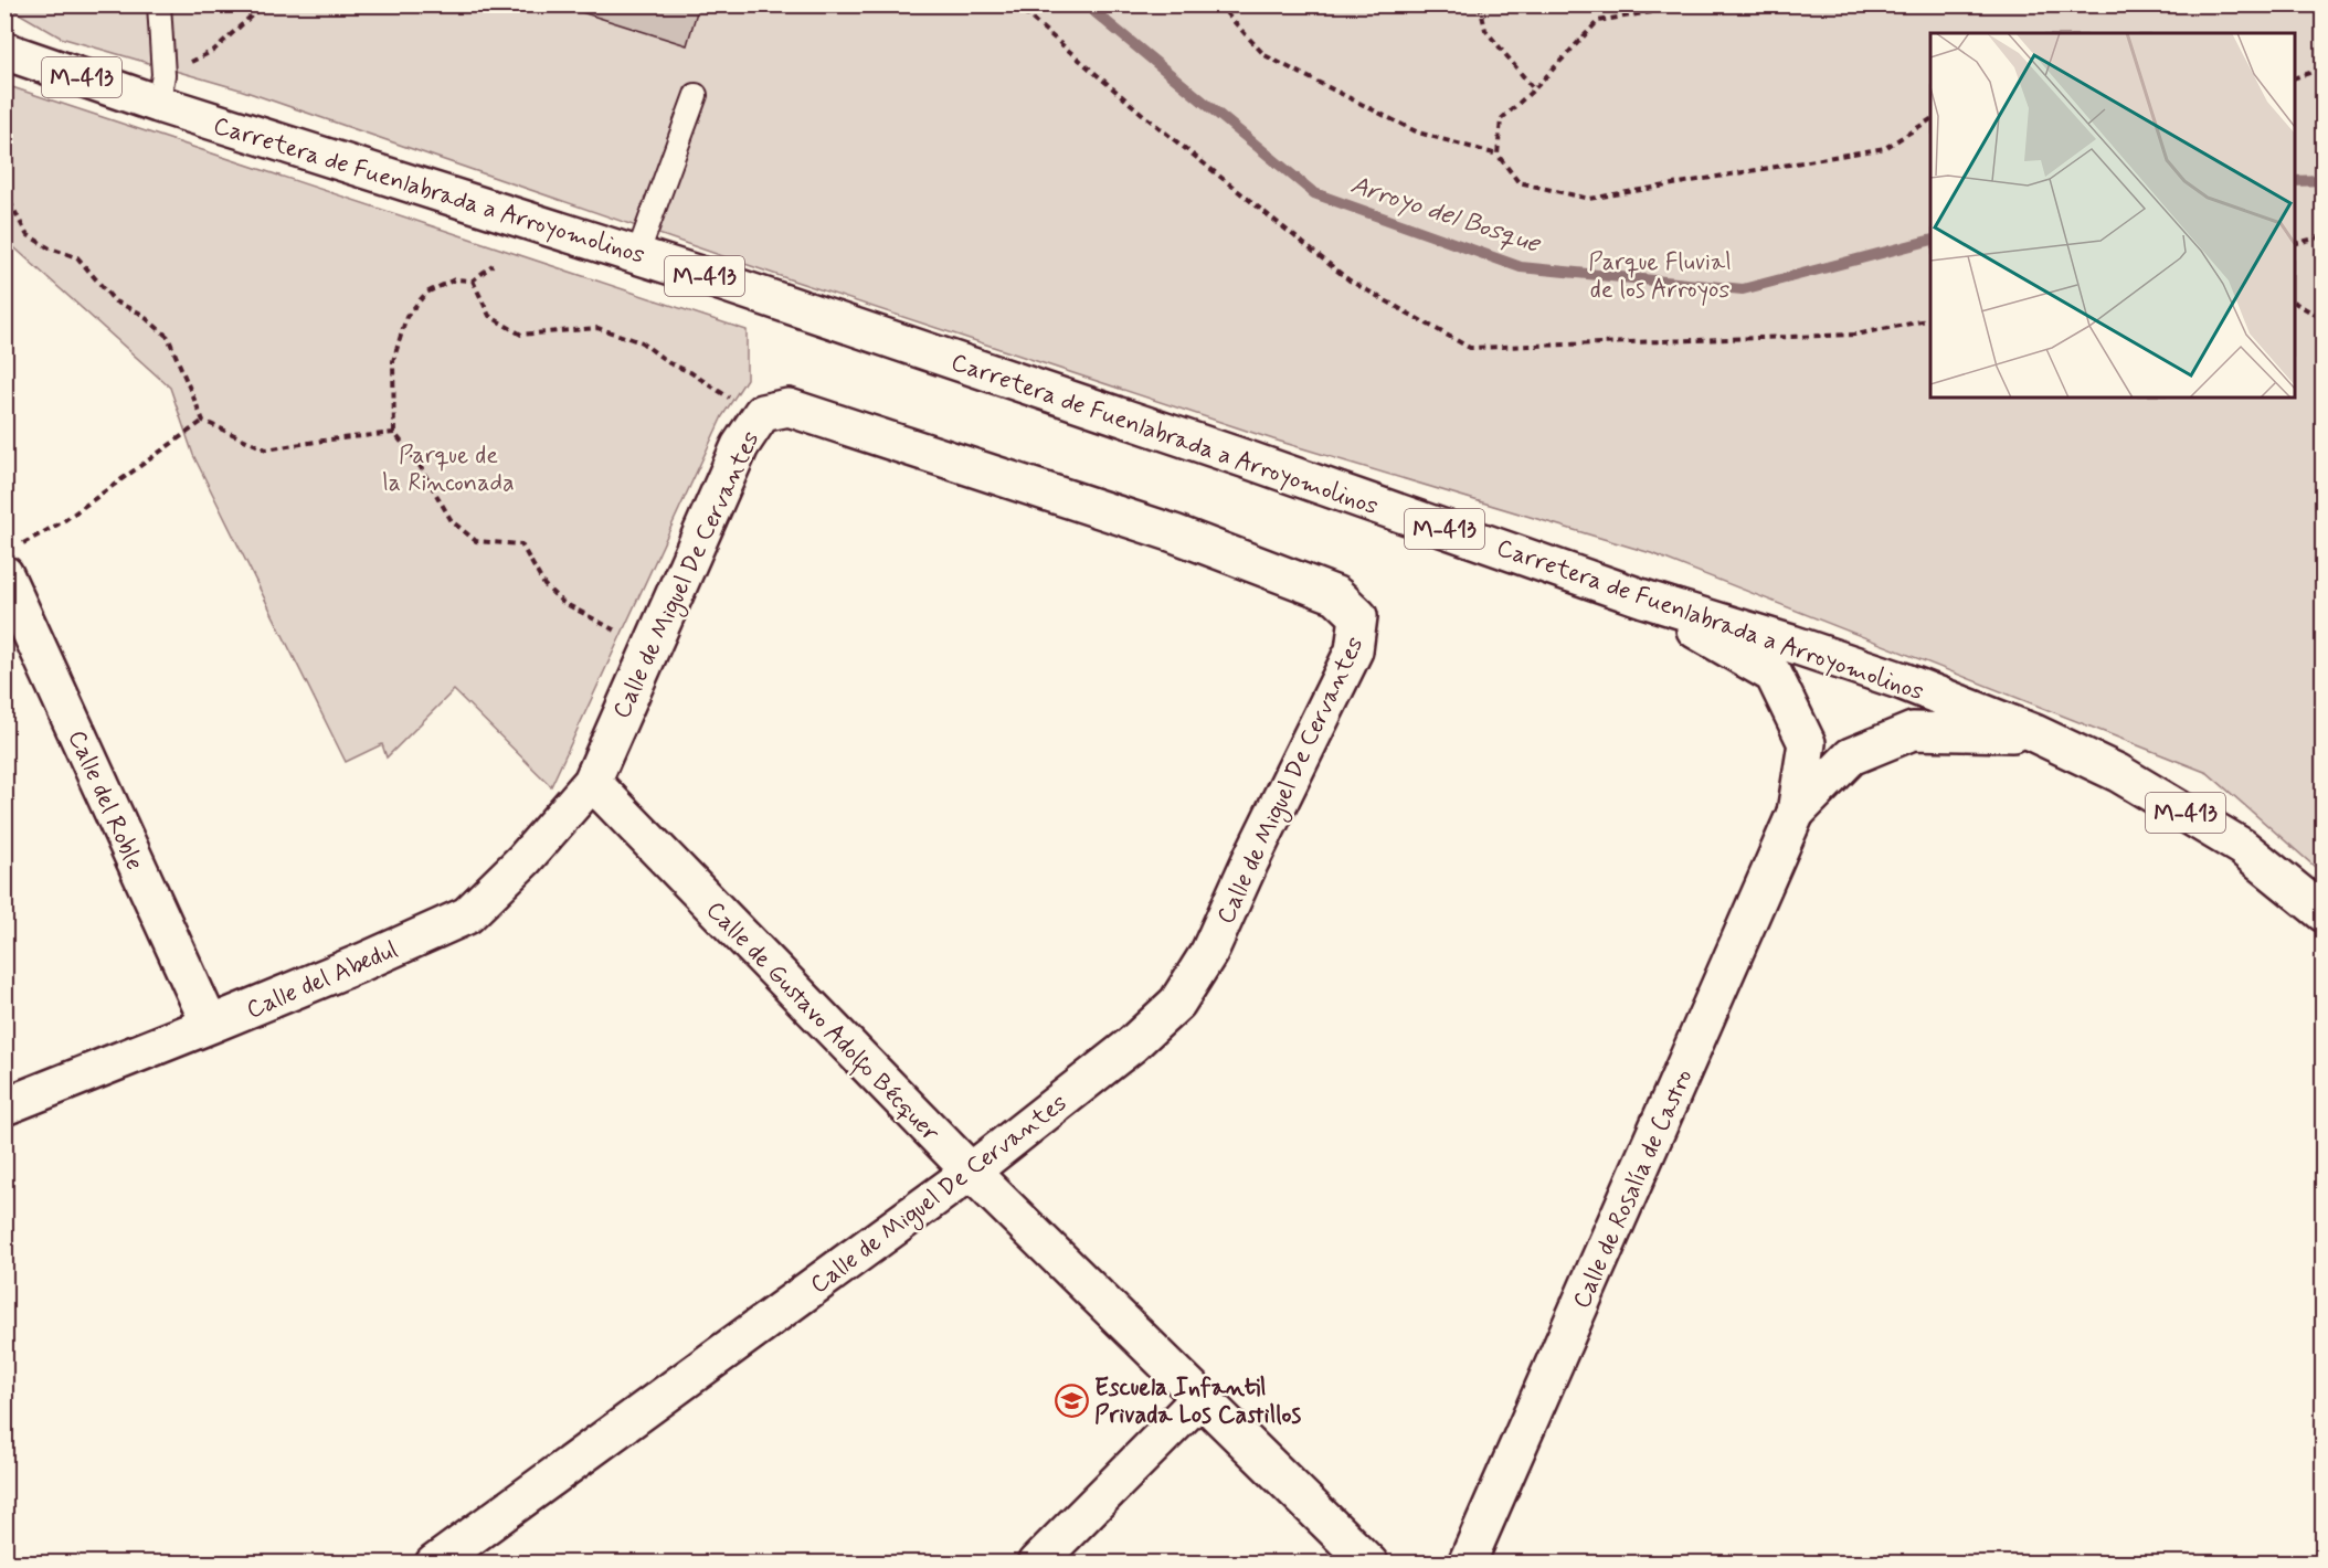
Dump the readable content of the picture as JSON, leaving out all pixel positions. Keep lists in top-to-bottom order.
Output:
{
  "streets": {
    "street": [
      "M-413",
      "Carretera de Fuenlabrada a Arroyomolinos",
      "Calle de Miguel De Cervantes",
      "Calle del Roble",
      "Calle del Abedul",
      "Calle de Gustavo Adolfo Bécquer",
      "Calle de Rosalía de Castro"
    ]
  },
  "crossings": [
    ["Calle de Miguel De Cervantes", "Calle del Abedul"],
    ["Calle de Miguel De Cervantes", "Calle de Gustavo Adolfo Bécquer"],
    ["Calle del Roble", "Calle del Abedul"],
    ["Calle del Abedul", "Calle de Gustavo Adolfo Bécquer"]
  ],
  "water": ["Arroyo del Bosque"],
  "parks": ["Parque Fluvial de los Arroyos", "Parque de la Rinconada"],
  "places": {
    "school or university": ["Escuela Infantil Privada Los Castillos"]
  }
}
